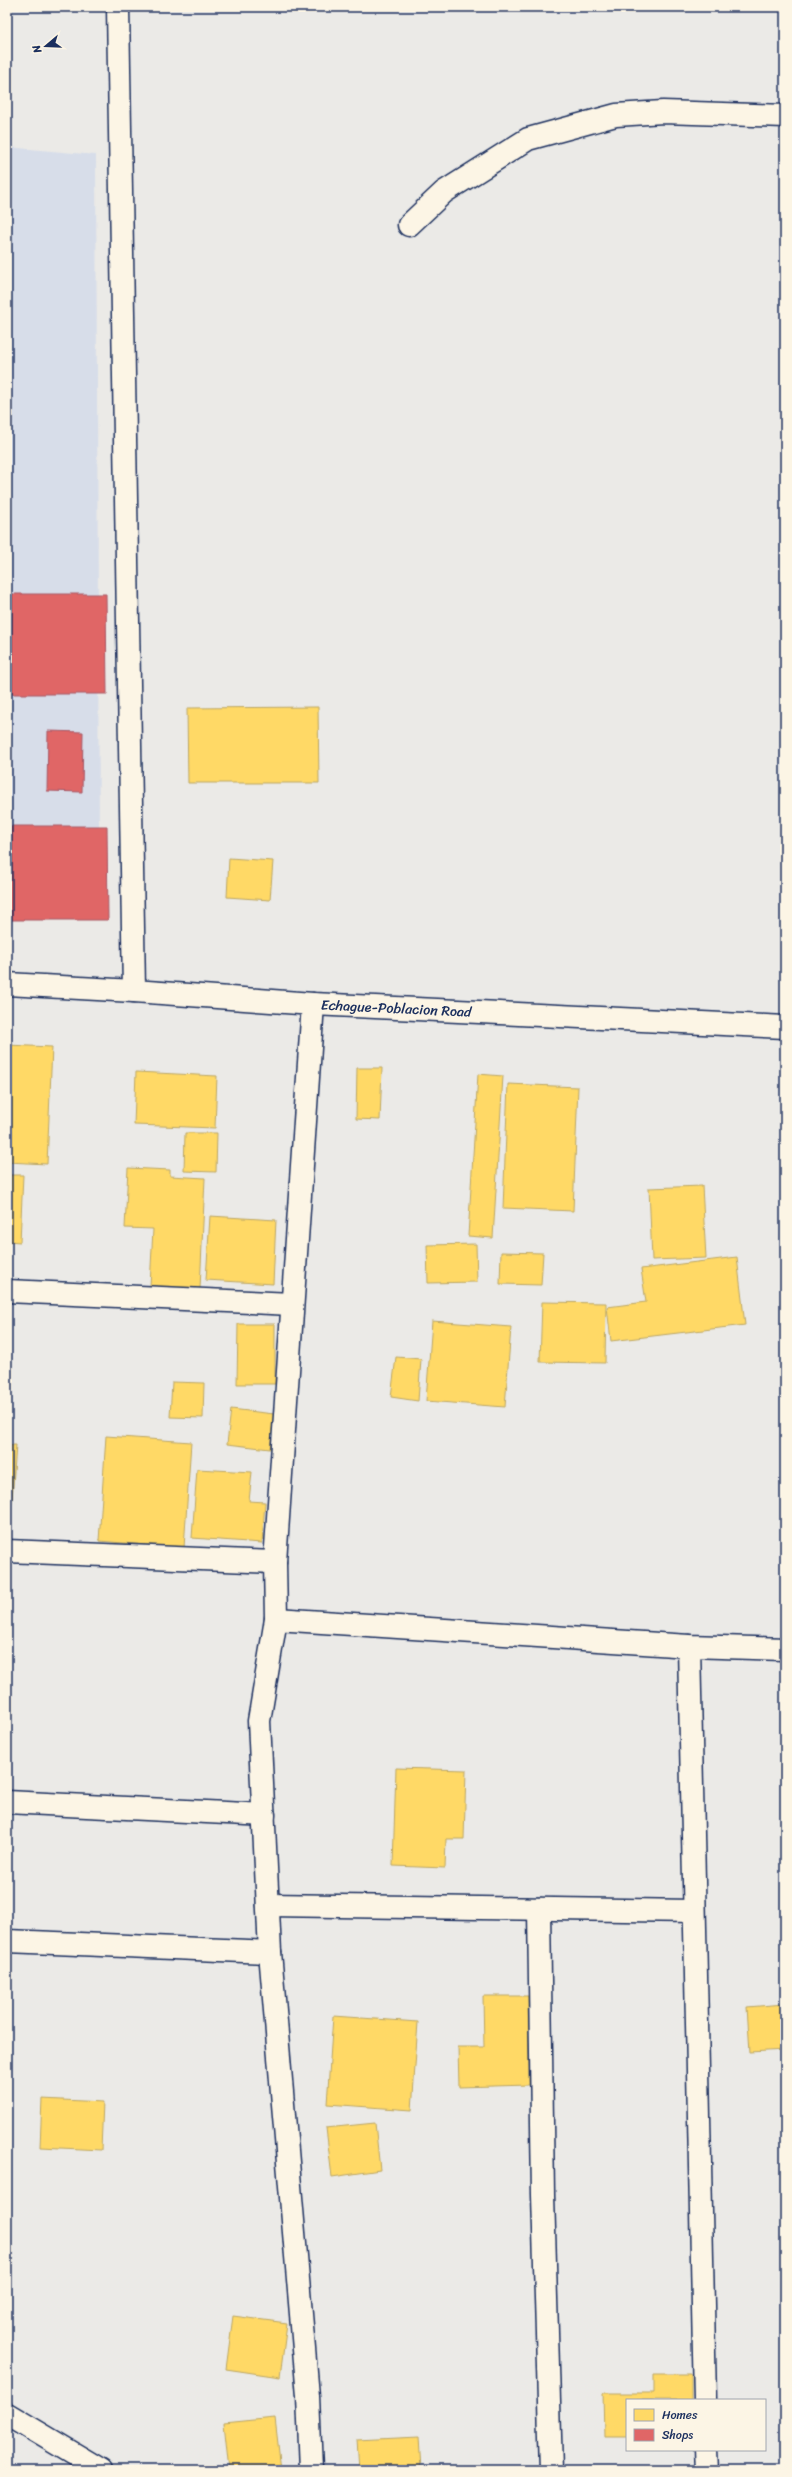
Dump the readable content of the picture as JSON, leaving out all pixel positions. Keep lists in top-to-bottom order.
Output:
{
  "streets": {
    "street": ["Echague-Poblacion Road"]
  },
  "legend": ["Homes", "Shops"],
  "north": "left"
}
